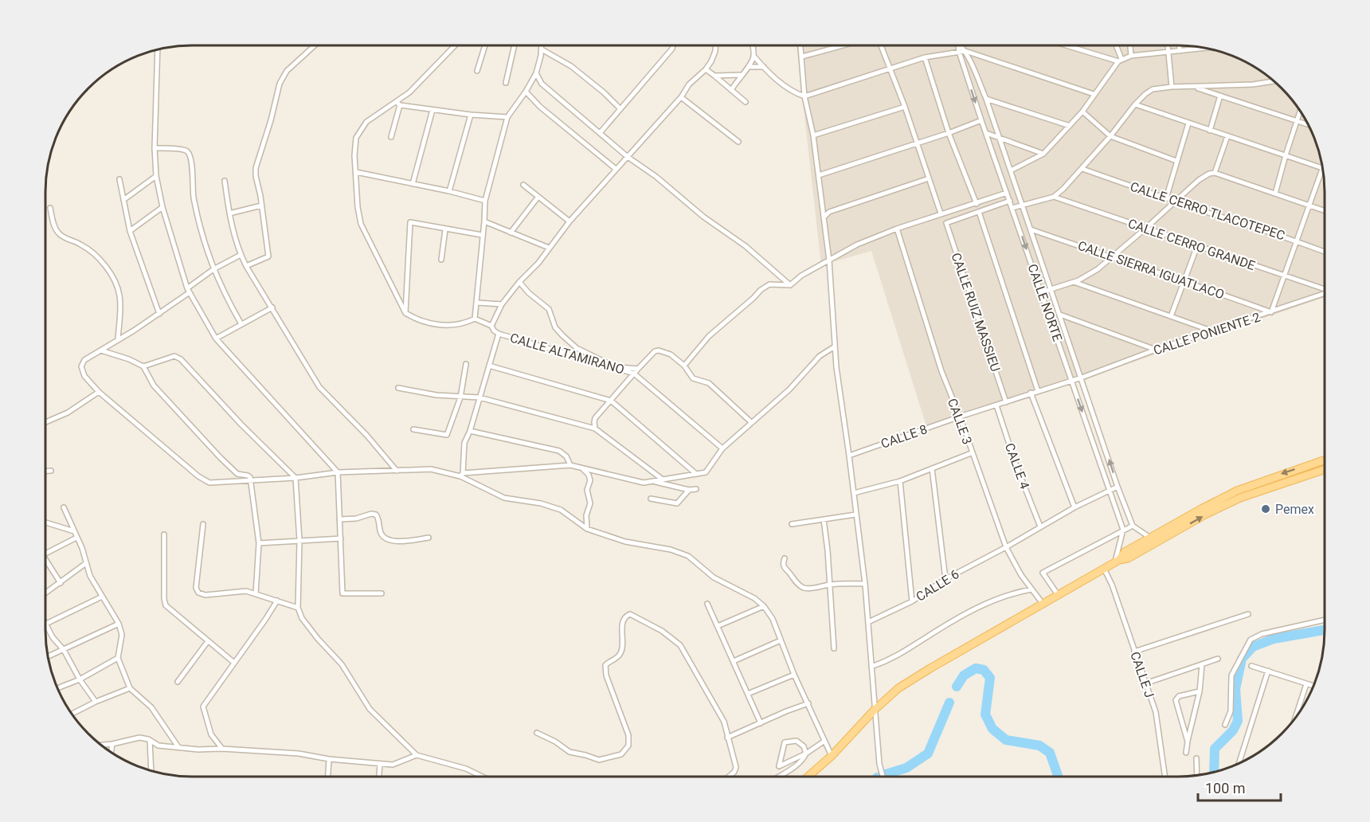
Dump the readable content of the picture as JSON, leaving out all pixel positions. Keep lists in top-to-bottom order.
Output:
{
  "streets": {
    "street": [
      "CALLE CERRO TLACOTEPEC",
      "CALLE CERRO GRANDE",
      "CALLE SIERRA IGUATLACO",
      "CALLE NORTE",
      "CALLE RUIZ MASSIEU",
      "CALLE PONIENTE 2",
      "CALLE ALTAMIRANO",
      "CALLE 3",
      "CALLE 8",
      "CALLE 4",
      "CALLE 6",
      "CALLE J"
    ]
  },
  "crossings": [
    ["CALLE SIERRA IGUATLACO", "CALLE NORTE"],
    ["CALLE SIERRA IGUATLACO", "CALLE PONIENTE 2"],
    ["CALLE NORTE", "CALLE PONIENTE 2"],
    ["CALLE NORTE", "CALLE 6"],
    ["CALLE RUIZ MASSIEU", "CALLE 8"],
    ["CALLE PONIENTE 2", "CALLE 8"],
    ["CALLE 3", "CALLE 8"],
    ["CALLE 3", "CALLE 6"],
    ["CALLE 8", "CALLE 4"],
    ["CALLE 4", "CALLE 6"]
  ],
  "places": ["Pemex"],
  "scale_bar": "100 m"
}
